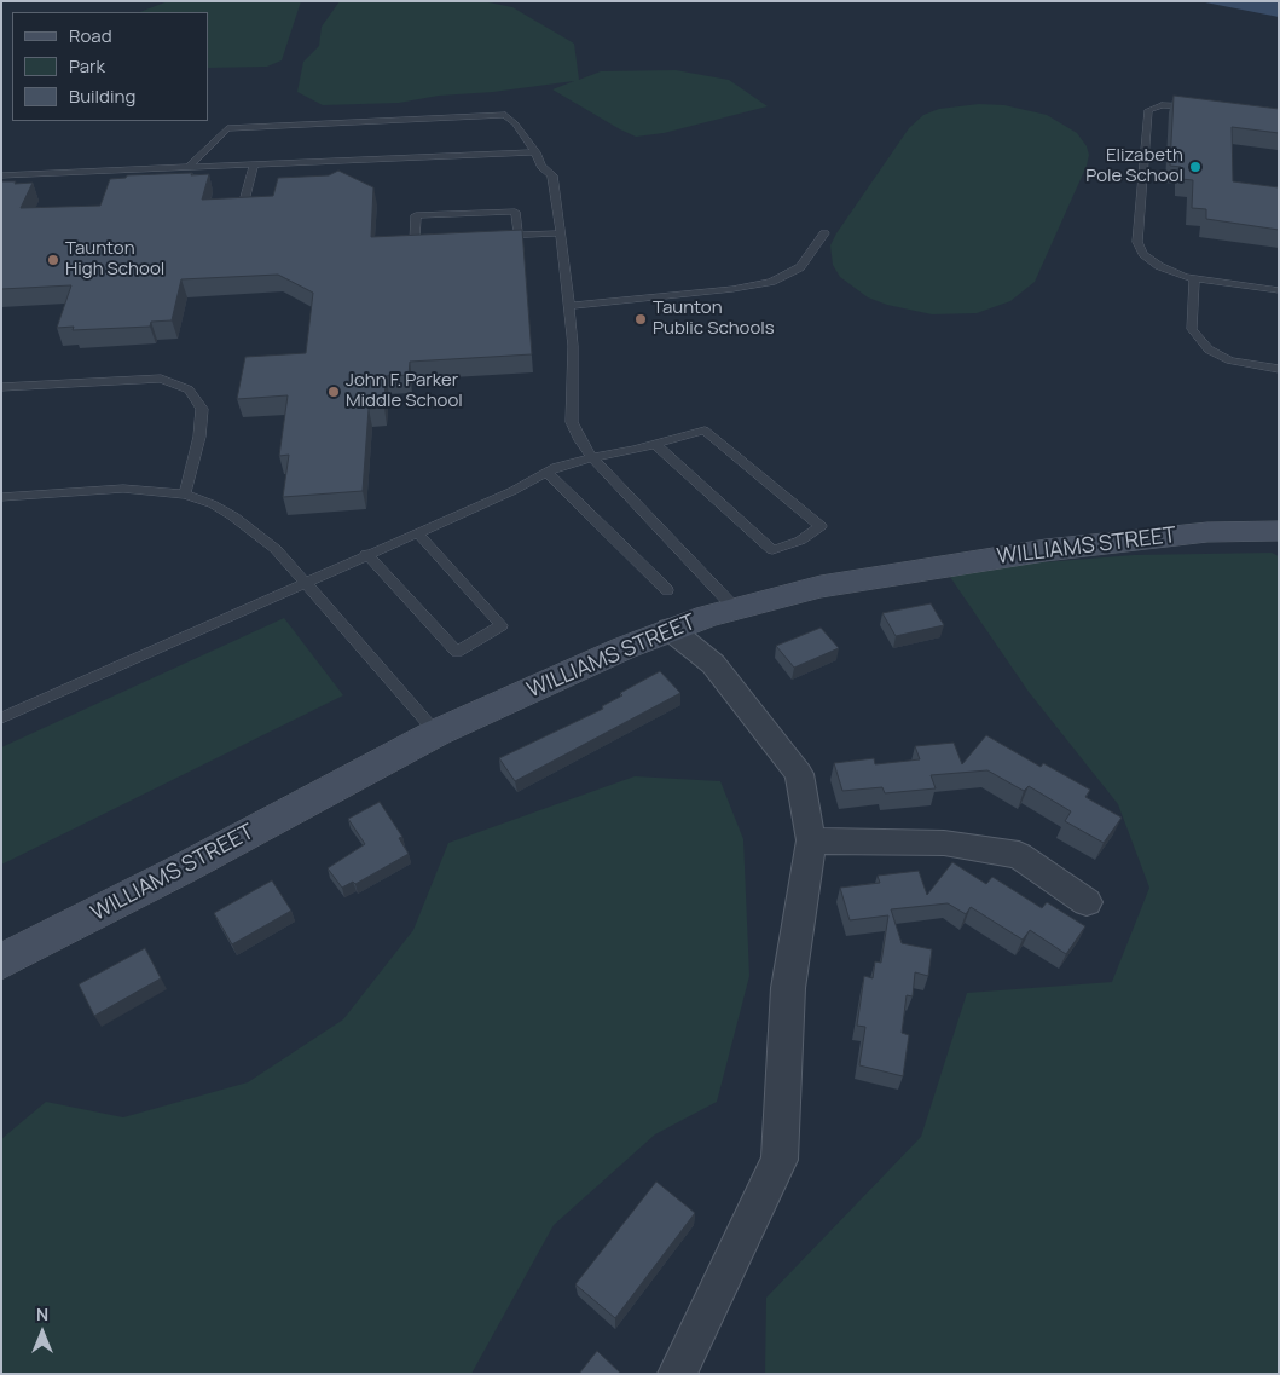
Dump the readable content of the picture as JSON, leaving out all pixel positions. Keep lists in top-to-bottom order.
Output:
{
  "streets": {
    "street": ["WILLIAMS STREET"]
  },
  "places": [
    "Elizabeth Pole School",
    "Taunton High School",
    "Taunton Public Schools",
    "John F. Parker Middle School"
  ],
  "legend": ["Road", "Park", "Building"],
  "north": "top"
}
